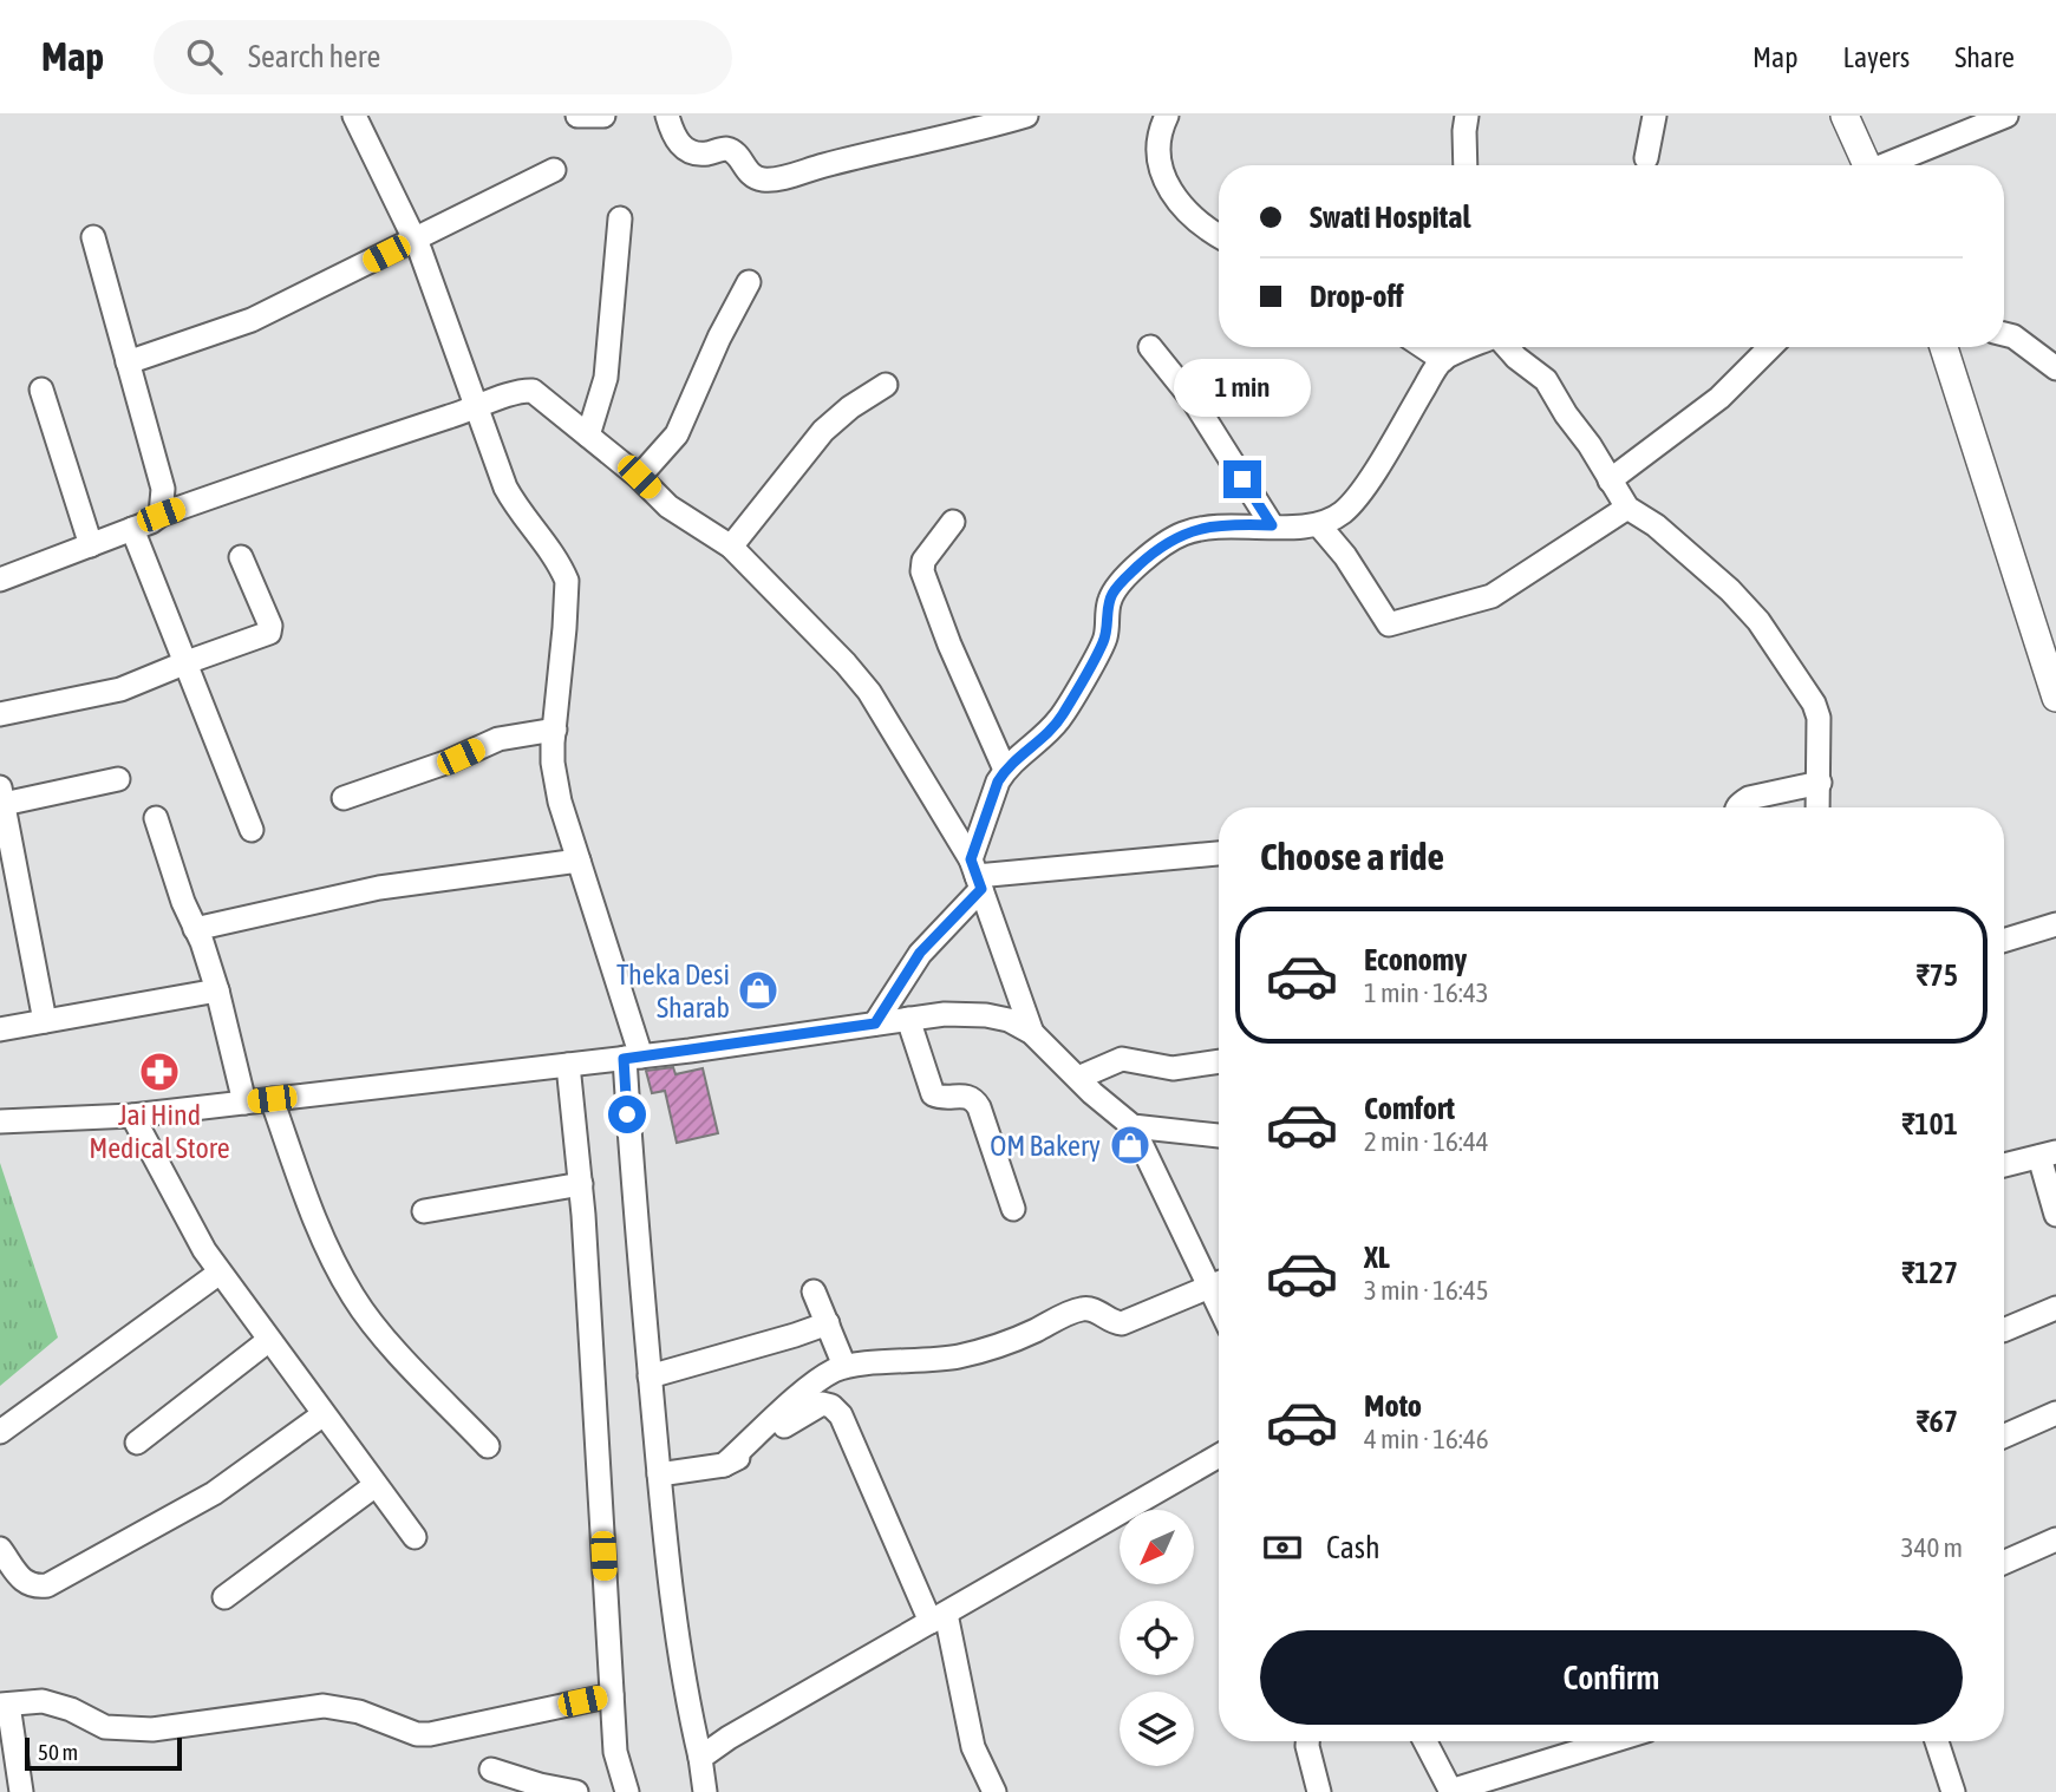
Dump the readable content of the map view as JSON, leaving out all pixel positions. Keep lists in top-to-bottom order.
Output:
{
  "places": {
    "shop": ["Theka Desi Sharab", "OM Bakery"],
    "pharmacy": ["Jai Hind Medical Store"]
  },
  "scale_bar": "50 m",
  "north": "bottom left",
  "page": {
    "header": "Map",
    "search": "Search here",
    "nav": ["Map", "Layers", "Share"],
    "banner": ["Swati Hospital", "Drop-off"],
    "bubble": "1 min",
    "heading": "Choose a ride",
    "list": [
      {
        "name": "Economy",
        "note": "1 min · 16:43",
        "value": "₹75"
      },
      {
        "name": "Comfort",
        "note": "2 min · 16:44",
        "value": "₹101"
      },
      {
        "name": "XL",
        "note": "3 min · 16:45",
        "value": "₹127"
      },
      {
        "name": "Moto",
        "note": "4 min · 16:46",
        "value": "₹67"
      }
    ],
    "pay": ["Cash", "340 m"],
    "buttons": "Confirm",
    "scale": "50 m"
  }
}
